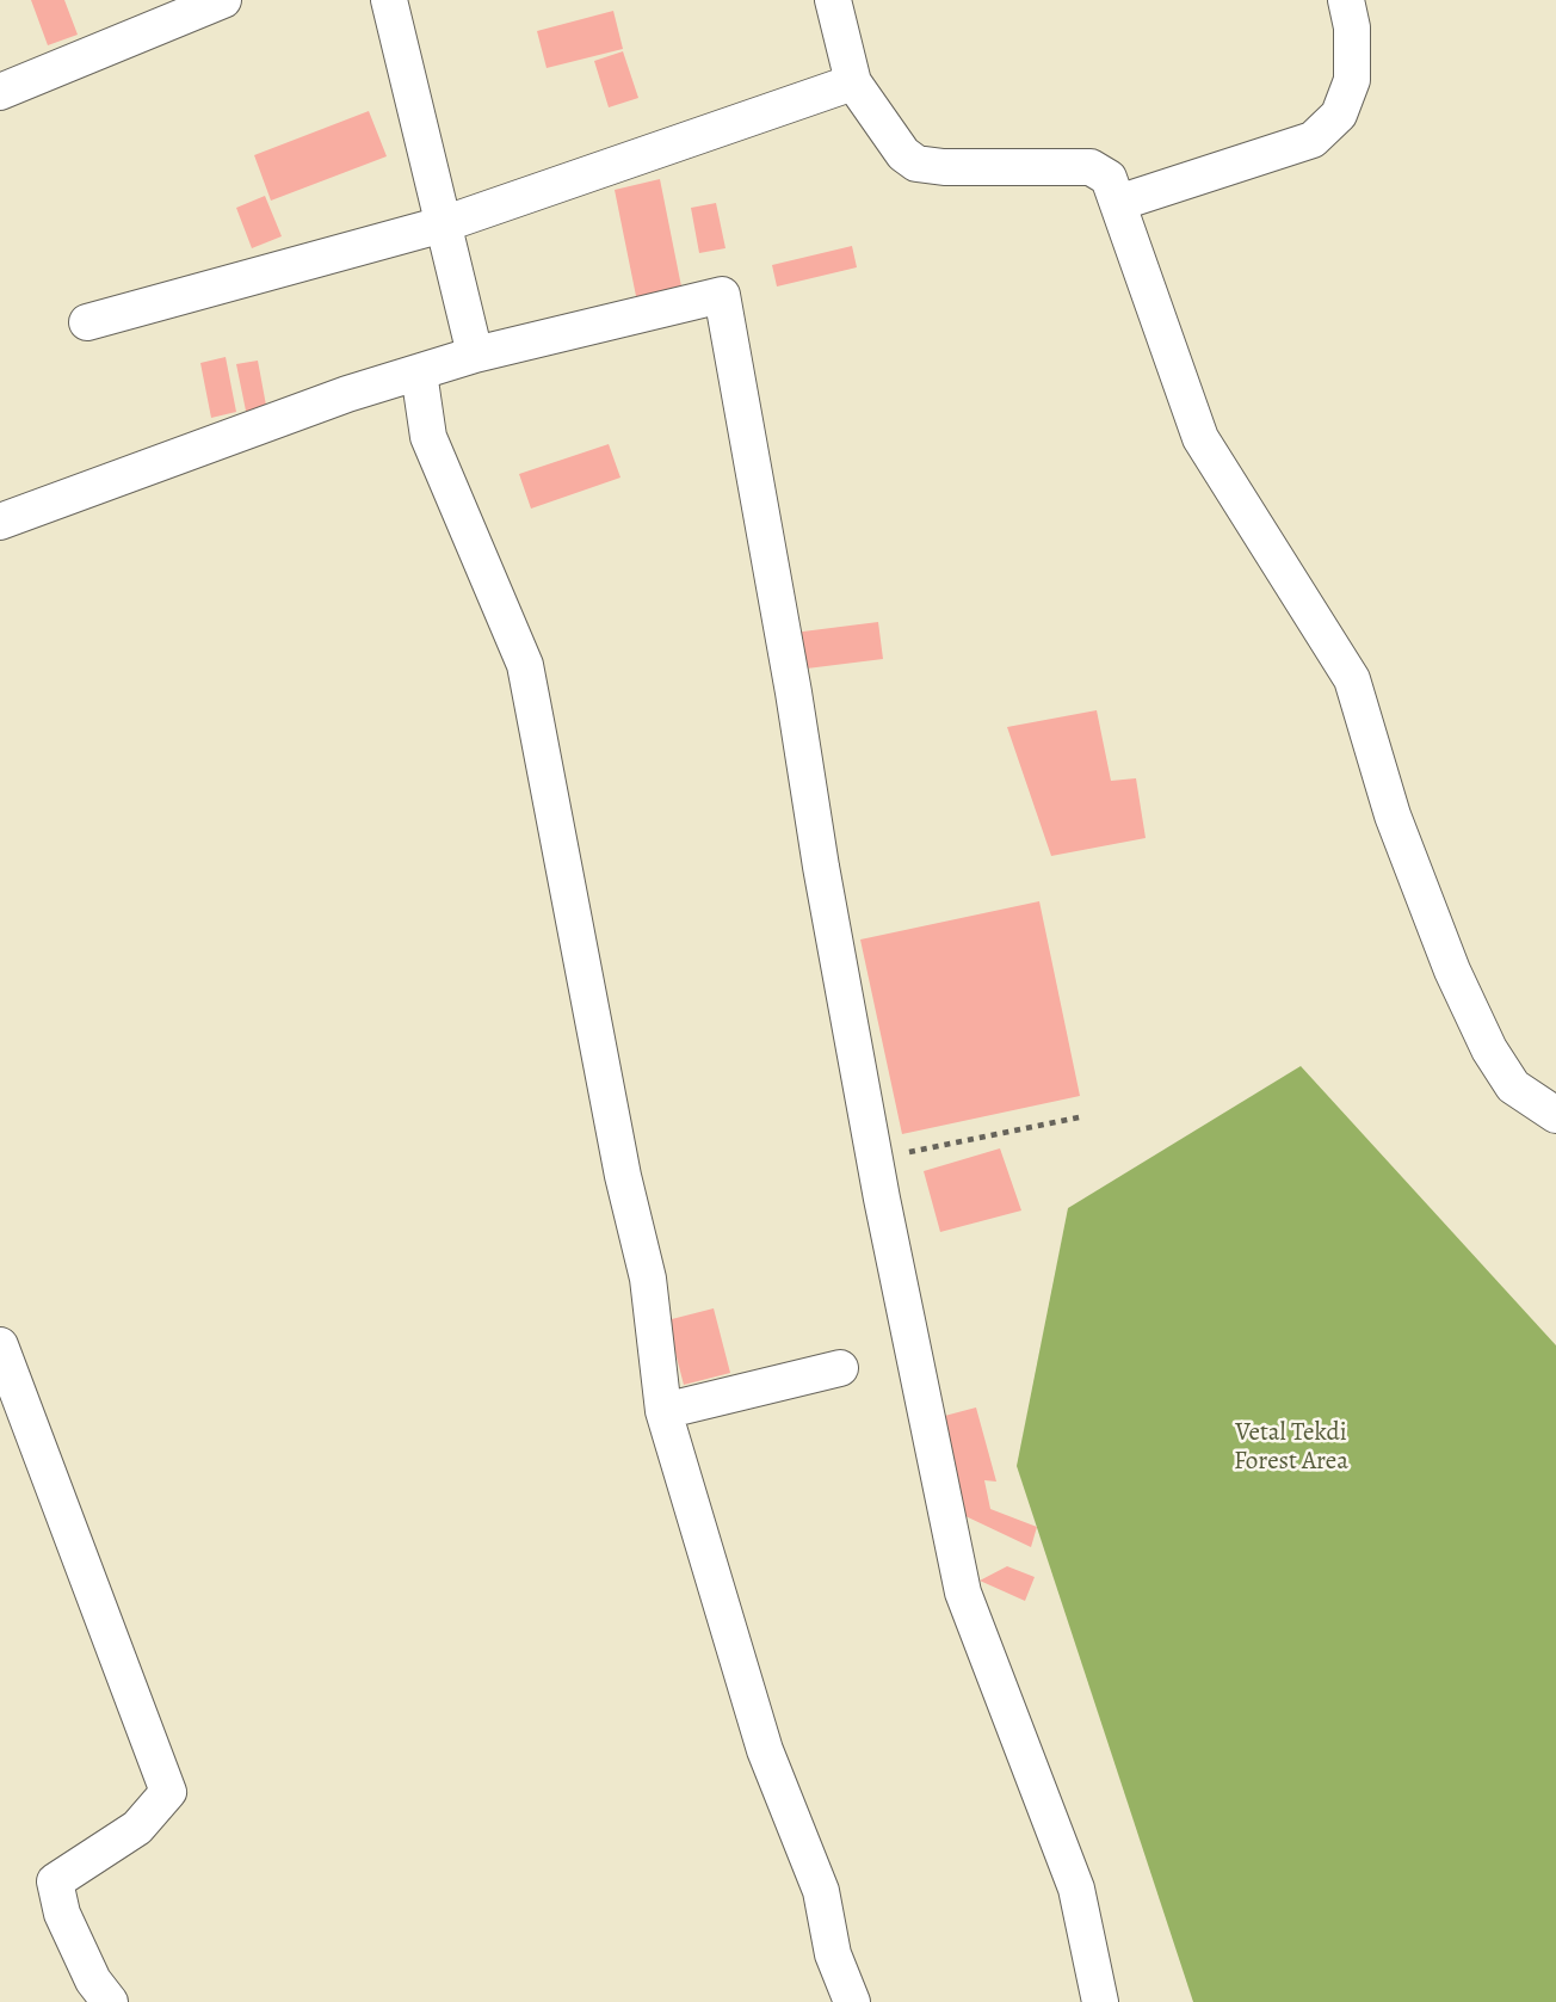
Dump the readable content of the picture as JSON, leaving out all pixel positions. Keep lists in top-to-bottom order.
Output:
{
  "parks": ["Vetal Tekdi Forest Area"]
}
